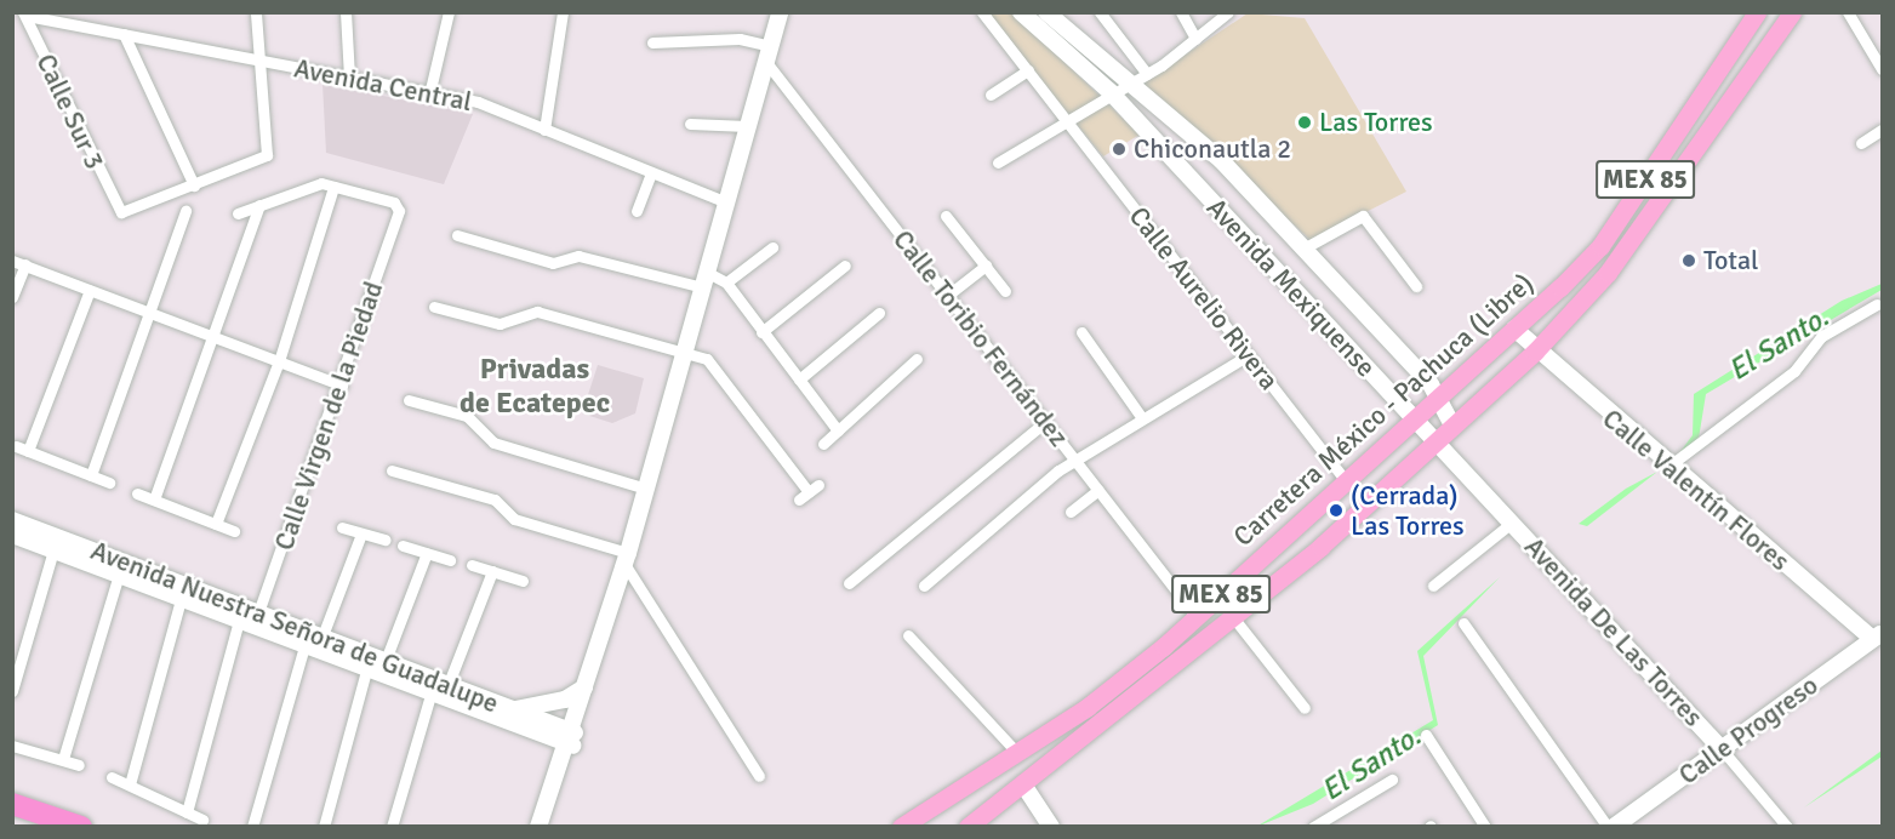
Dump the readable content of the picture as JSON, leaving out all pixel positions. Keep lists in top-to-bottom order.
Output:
{
  "streets": {
    "main road": [
      "MEX 85",
      "Avenida Mexiquense",
      "Carretera México - Pachuca (Libre)",
      "Calle Valentín Flores",
      "Avenida Nuestra Señora de Guadalupe",
      "Avenida De Las Torres",
      "Calle Progreso"
    ],
    "street": [
      "Avenida Central",
      "Calle Sur 3",
      "Calle Aurelio Rivera",
      "Calle Toribio Fernández",
      "Calle Virgen de la Piedad"
    ]
  },
  "crossings": [
    ["Avenida Central", "Calle Sur 3"],
    ["Avenida Mexiquense", "Carretera México - Pachuca (Libre)"],
    ["Avenida Mexiquense", "Avenida De Las Torres"],
    ["Calle Aurelio Rivera", "Carretera México - Pachuca (Libre)"],
    ["Calle Toribio Fernández", "Carretera México - Pachuca (Libre)"],
    ["Carretera México - Pachuca (Libre)", "Calle Valentín Flores"],
    ["Carretera México - Pachuca (Libre)", "Avenida De Las Torres"],
    ["Calle Virgen de la Piedad", "Avenida Nuestra Señora de Guadalupe"],
    ["Calle Valentín Flores", "Calle Progreso"],
    ["Avenida De Las Torres", "Calle Progreso"]
  ],
  "districts": ["Privadas de Ecatepec"],
  "water": ["El Santo."],
  "places": [
    "Las Torres",
    "Chiconautla 2",
    "Total",
    "(Cerrada) Las Torres"
  ]
}
